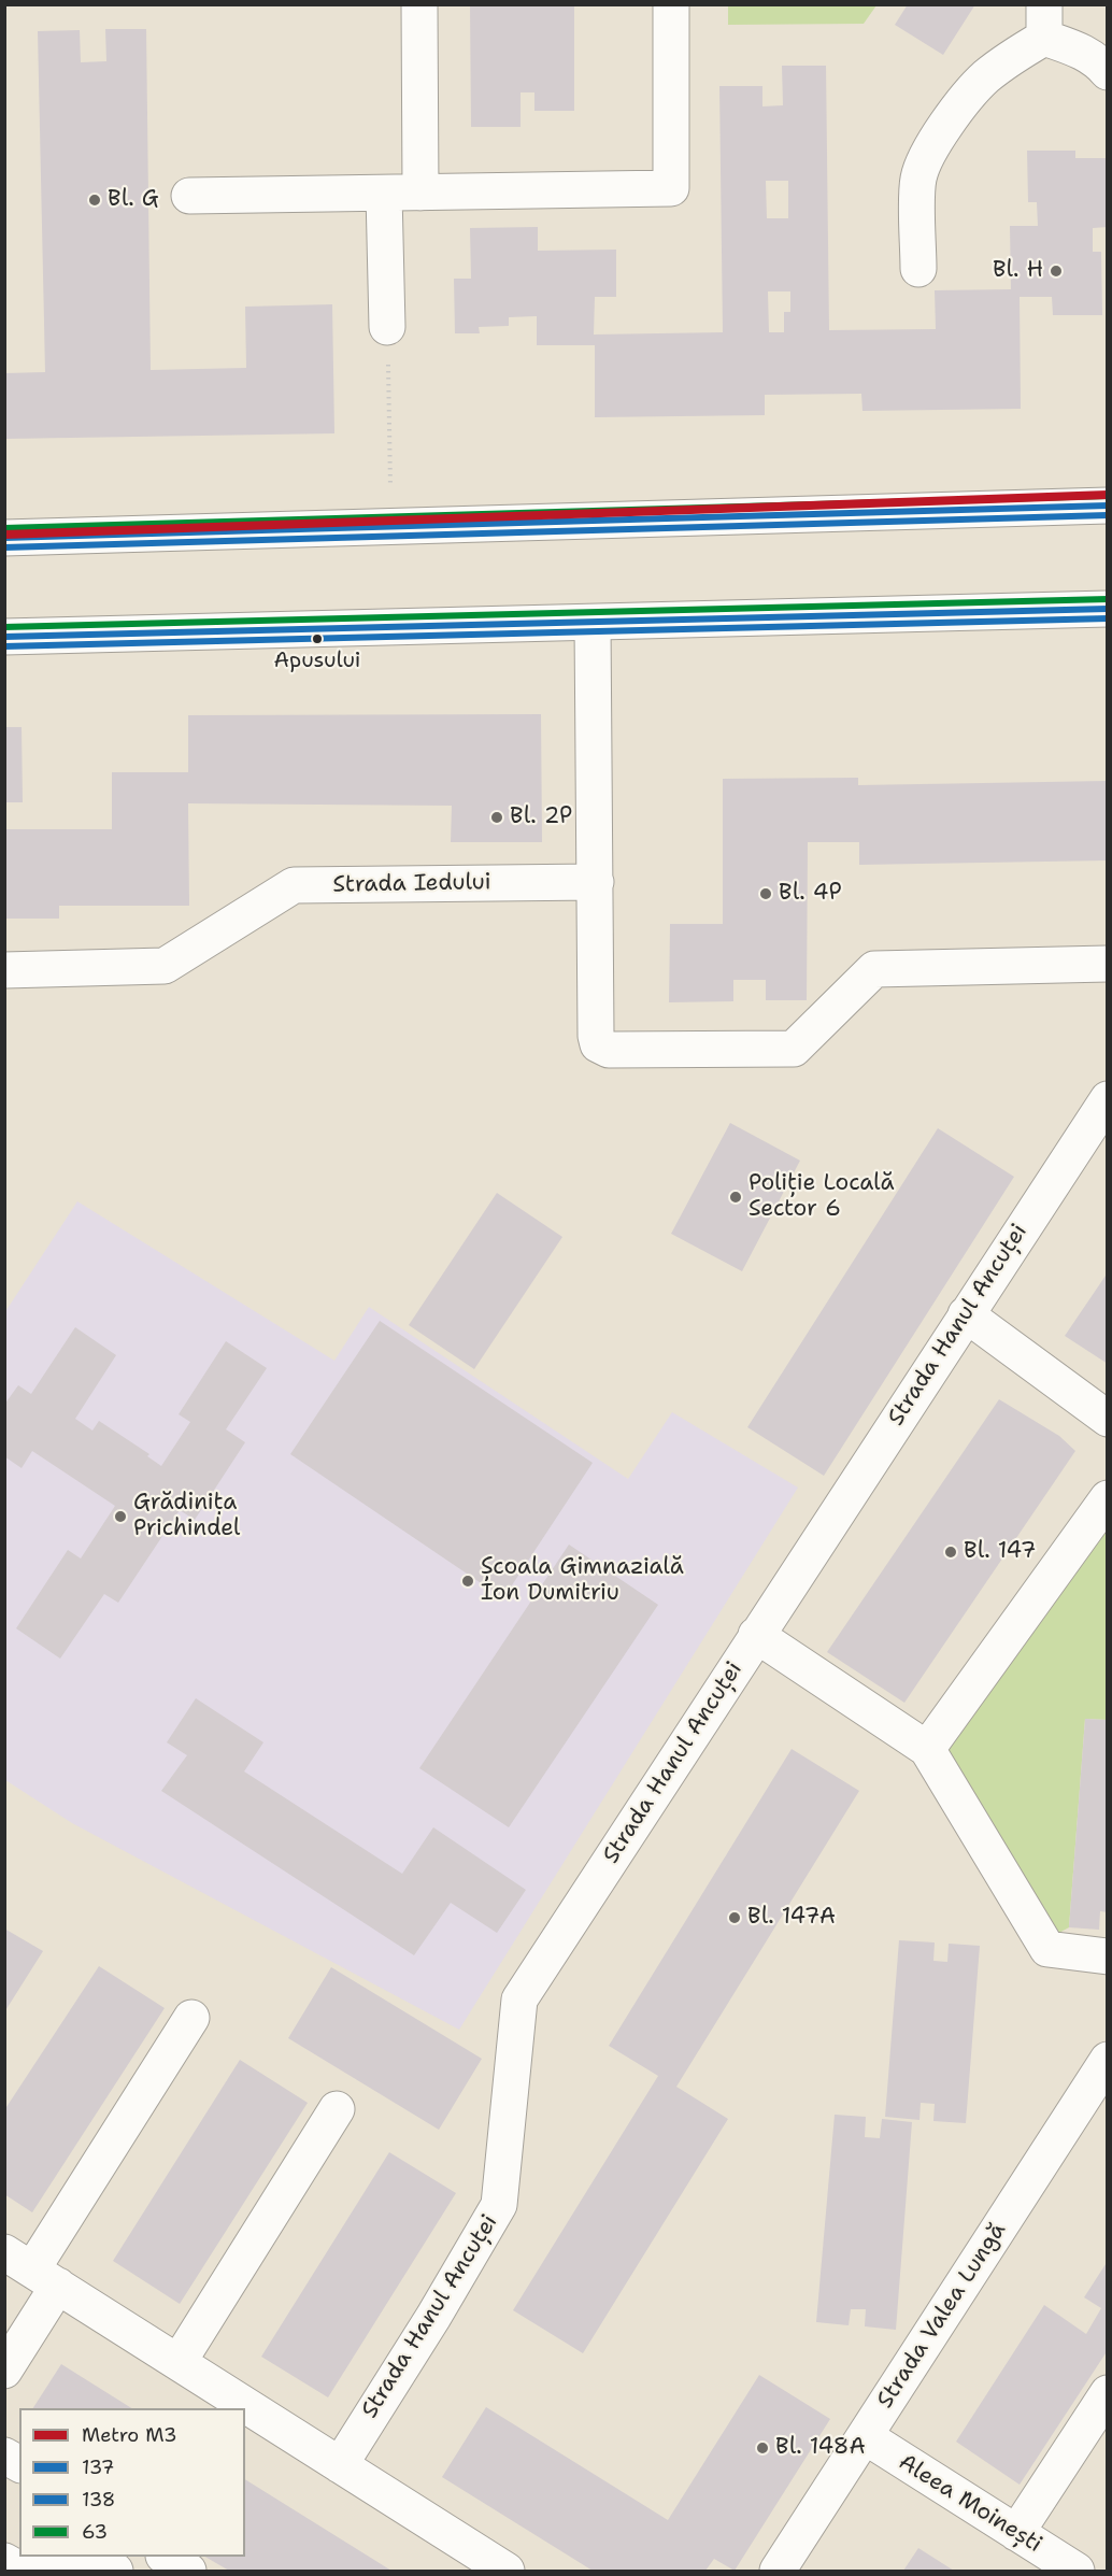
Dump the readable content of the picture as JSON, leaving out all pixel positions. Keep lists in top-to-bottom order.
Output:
{
  "streets": {
    "street": [
      "Strada Iedului",
      "Strada Hanul Ancuței",
      "Strada Valea Lungă",
      "Aleea Moinești"
    ]
  },
  "crossings": [
    ["Strada Valea Lungă", "Aleea Moinești"]
  ],
  "places": [
    "Bl. G",
    "Bl. H",
    "Apusului",
    "Bl. 2P",
    "Bl. 4P",
    "Poliție Locală Sector 6",
    "Grădinița Prichindel",
    "Bl. 147",
    "Școala Gimnazială Ion Dumitriu",
    "Bl. 147A",
    "Bl. 148A"
  ],
  "lines": [
    "metro line M3",
    "transit line 63",
    "transit line 137",
    "transit line 138"
  ],
  "legend": [
    "Metro M3",
    "137",
    "138",
    "63"
  ]
}
